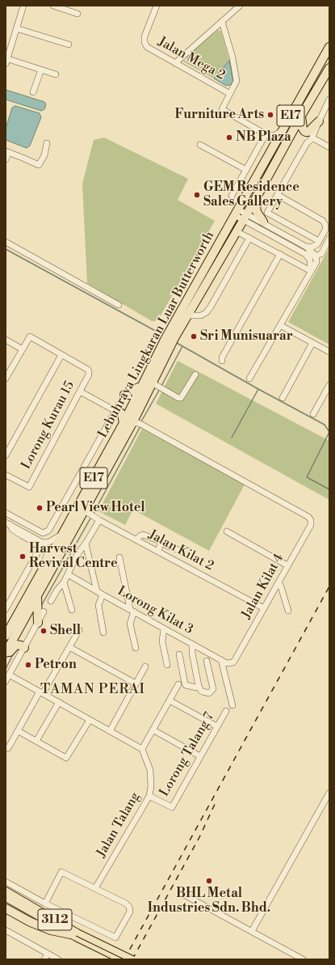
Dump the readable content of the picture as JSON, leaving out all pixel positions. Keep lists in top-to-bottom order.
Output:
{
  "streets": {
    "highway": ["E17", "Lebuhraya Lingkaran Luar Butterworth"],
    "main road": ["3112"],
    "street": [
      "Jalan Mega 2",
      "Lorong Kurau 15",
      "Jalan Kilat 2",
      "Jalan Kilat 4",
      "Lorong Kilat 3",
      "Lorong Talang 7",
      "Jalan Talang"
    ]
  },
  "crossings": [
    ["Lebuhraya Lingkaran Luar Butterworth", "Jalan Kilat 2"],
    ["Lebuhraya Lingkaran Luar Butterworth", "Jalan Kilat 4"],
    ["Jalan Kilat 2", "Jalan Kilat 4"],
    ["Jalan Kilat 4", "Lorong Kilat 3"],
    ["Lorong Talang 7", "Jalan Talang"]
  ],
  "districts": ["TAMAN PERAI"],
  "places": [
    "Furniture Arts",
    "NB Plaza",
    "GEM Residence Sales Gallery",
    "Sri Munisuarar",
    "Pearl View Hotel",
    "Harvest Revival Centre",
    "Shell",
    "Petron",
    "BHL Metal Industries Sdn. Bhd."
  ]
}
